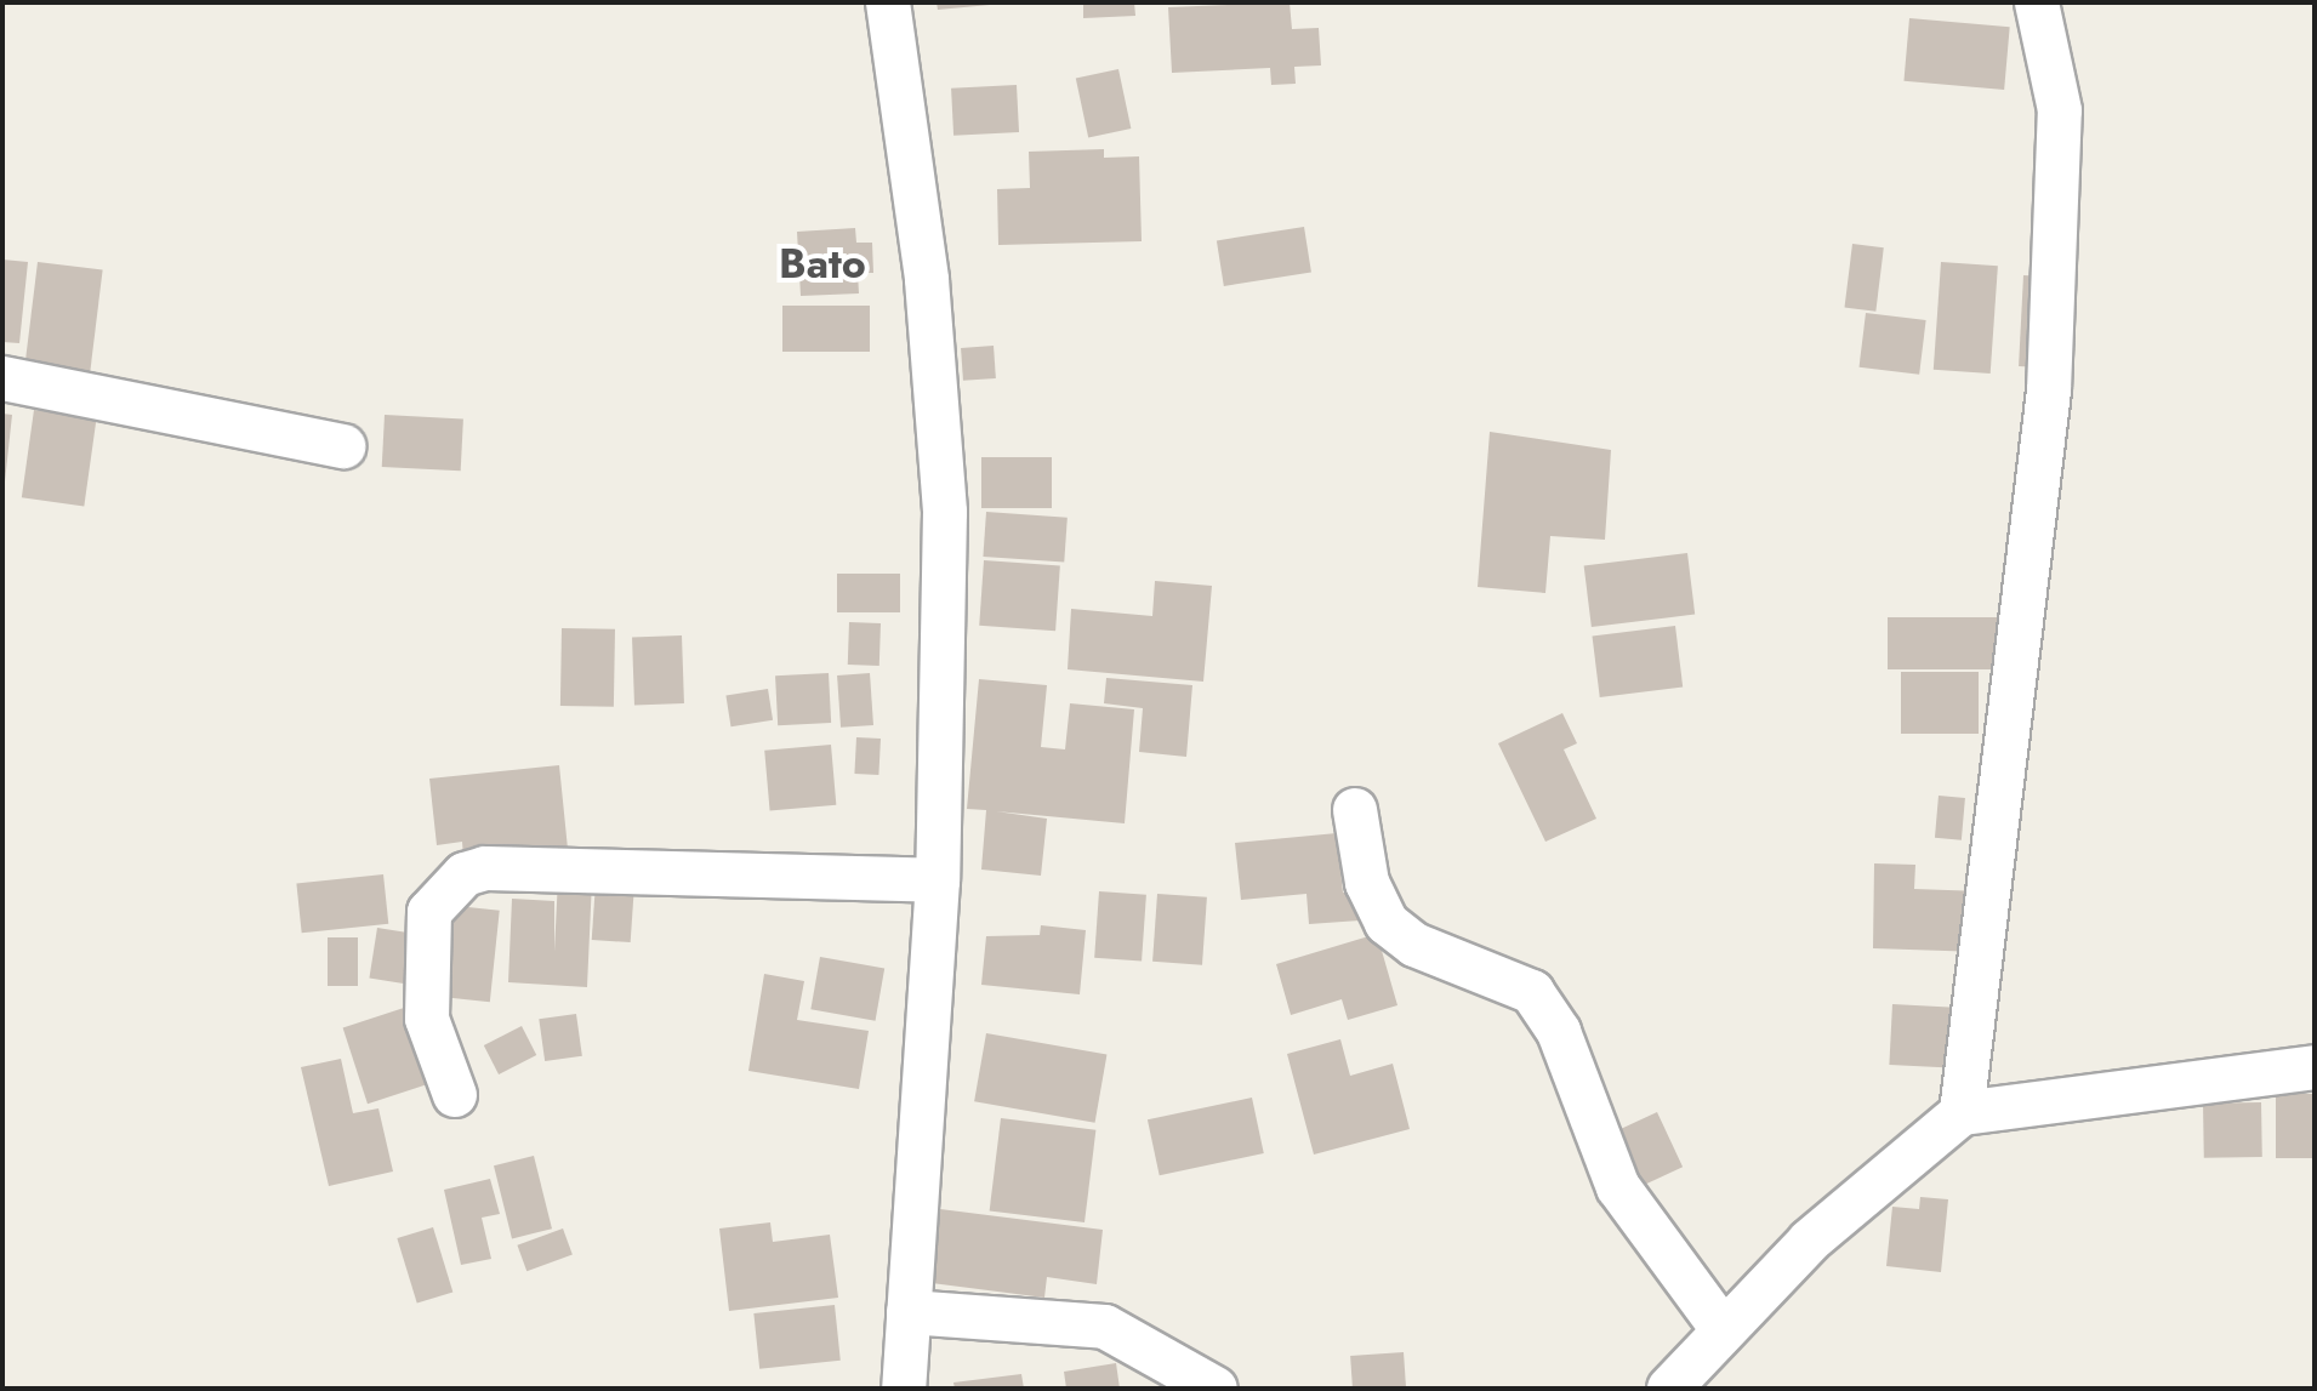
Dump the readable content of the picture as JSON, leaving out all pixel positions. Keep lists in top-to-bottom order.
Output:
{
  "districts": ["Bato"]
}
